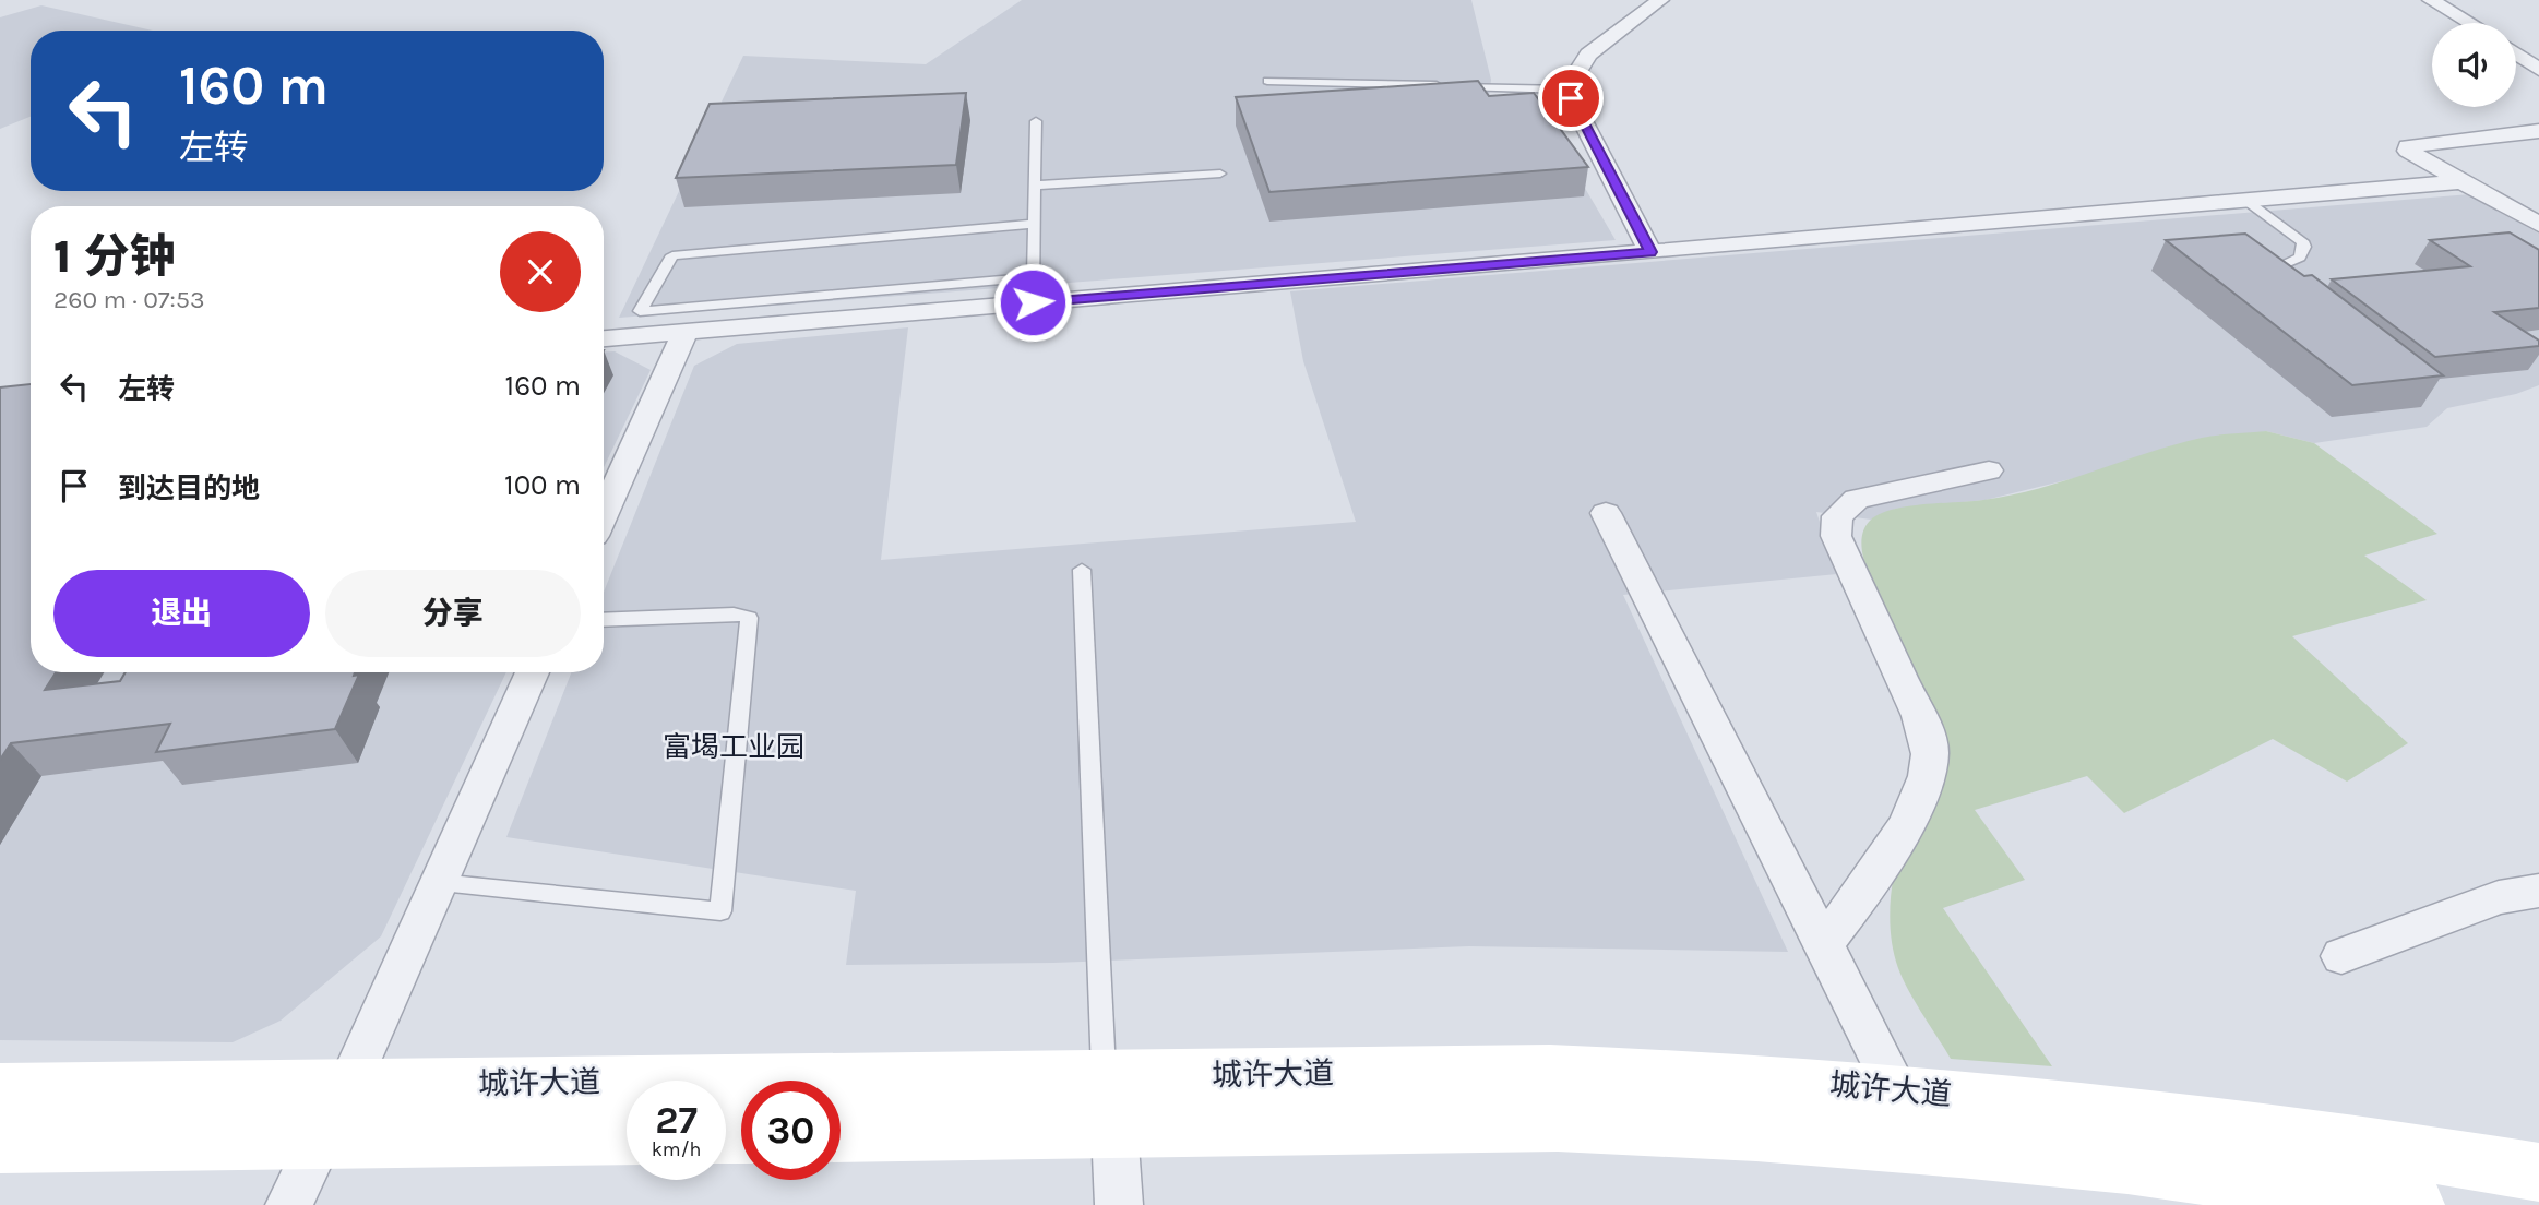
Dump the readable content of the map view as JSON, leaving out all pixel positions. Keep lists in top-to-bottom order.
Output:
{
  "streets": {
    "main road": ["城许大道"]
  },
  "districts": ["富堨工业园"],
  "page": {
    "turn": ["160 m", "左转"],
    "heading": ["1 分钟", "260 m · 07:53"],
    "list": [
      {
        "name": "左转",
        "value": "160 m"
      },
      {
        "name": "到达目的地",
        "value": "100 m"
      }
    ],
    "buttons": ["退出", "分享"],
    "speed": "27 km/h",
    "limit": "30"
  }
}
